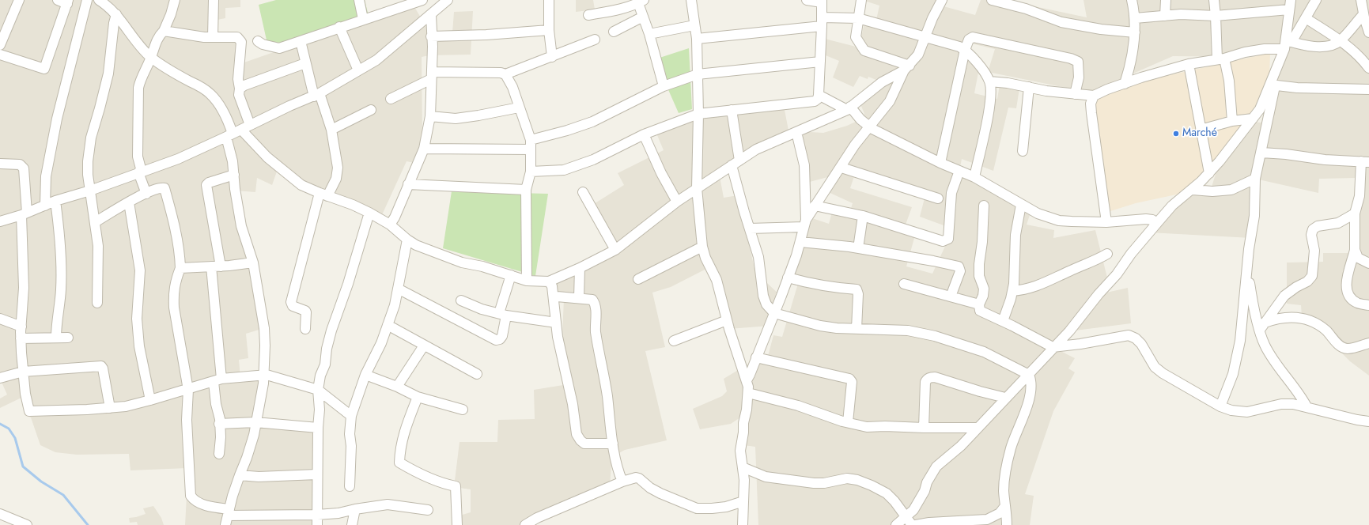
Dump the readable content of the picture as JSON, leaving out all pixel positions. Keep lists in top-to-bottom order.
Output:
{
  "places": ["Marché"]
}
